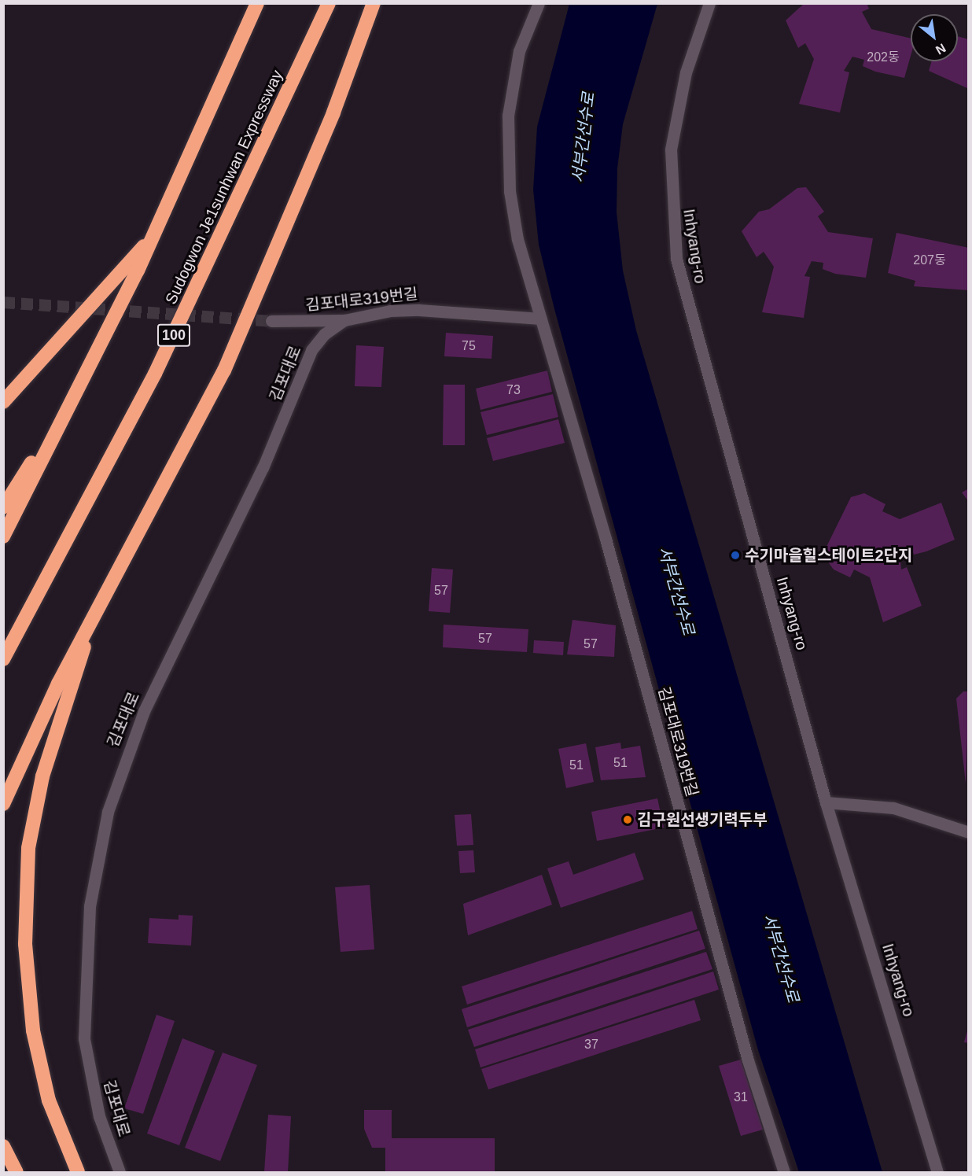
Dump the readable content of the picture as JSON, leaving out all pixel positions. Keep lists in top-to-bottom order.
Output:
{
  "streets": {
    "highway": ["Sudogwon Je1sunhwan Expressway", "100"],
    "street": ["Inhyang-ro", "김포대로319번길", "김포대로"]
  },
  "crossings": [
    ["김포대로319번길", "김포대로"]
  ],
  "water": ["서부간선수로"],
  "places": ["수기마을힐스테이트2단지", "김구원선생기력두부"],
  "house_numbers": [
    "202동",
    "207동",
    "75",
    "73",
    "57",
    "57",
    "57",
    "51",
    "51",
    "37",
    "31"
  ],
  "north": "bottom right"
}
